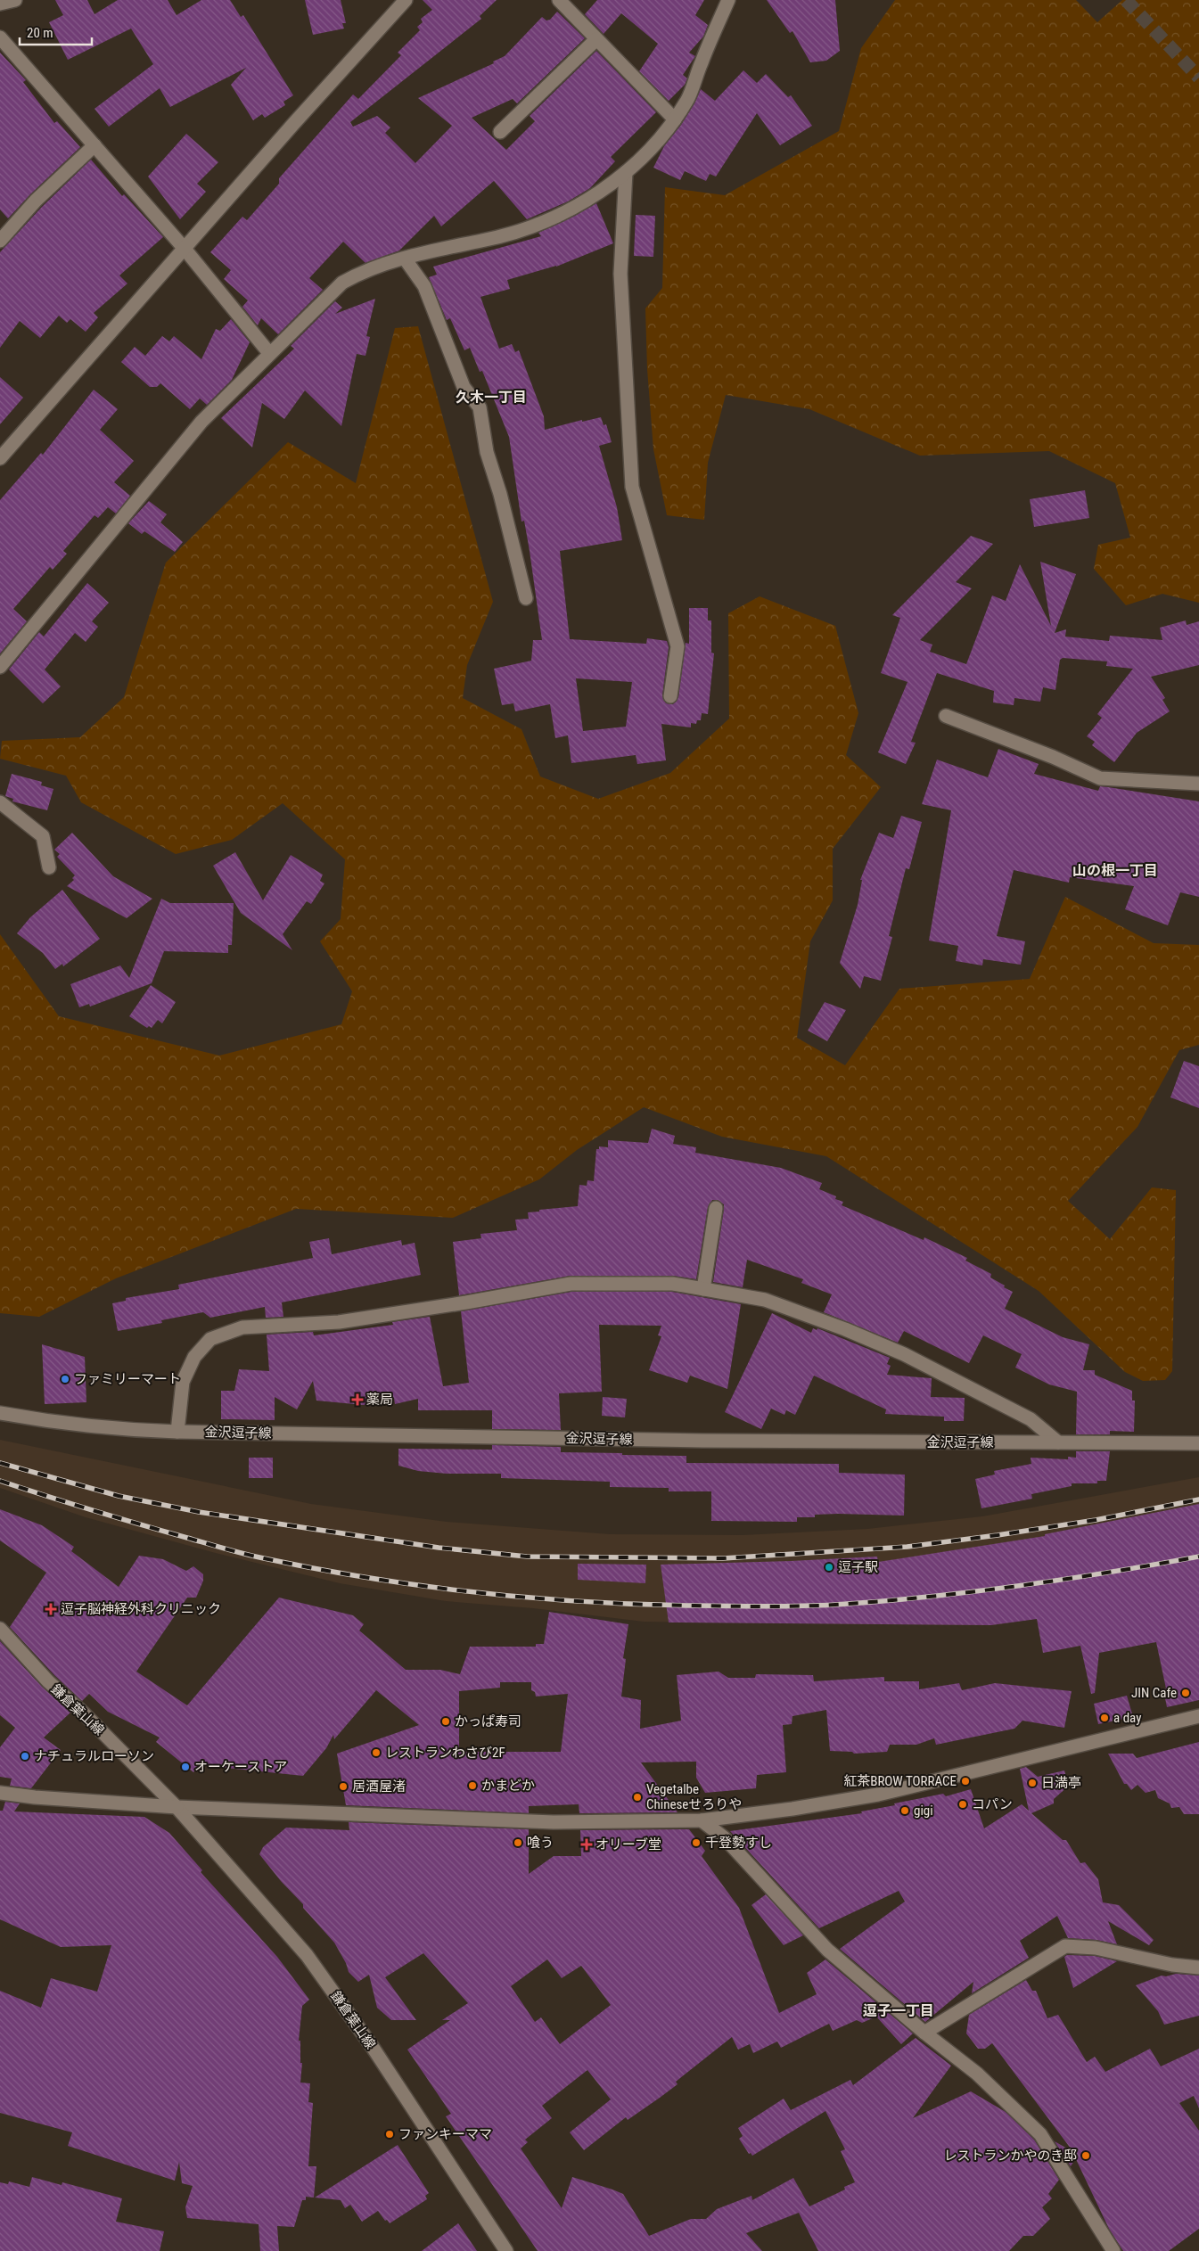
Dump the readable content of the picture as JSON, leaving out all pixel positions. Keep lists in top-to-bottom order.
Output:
{
  "streets": {
    "street": ["金沢逗子線", "鎌倉葉山線"]
  },
  "districts": ["久木一丁目", "山の根一丁目", "逗子一丁目"],
  "places": {
    "other": [
      "ファミリーマート",
      "逗子駅",
      "JIN Cafe",
      "a day",
      "かっぱ寿司",
      "レストランわさび2F",
      "ナチュラルローソン",
      "オーケーストア",
      "紅茶BROW TORRACE",
      "日満亭",
      "かまどか",
      "居酒屋渚",
      "Vegetalbe Chineseせろりや",
      "コパン",
      "gigi",
      "喰う",
      "千登勢すし",
      "ファンキーママ",
      "レストランかやのき邸"
    ],
    "health": ["薬局", "逗子脳神経外科クリニック", "オリーブ堂"]
  },
  "scale_bar": "20 m"
}
